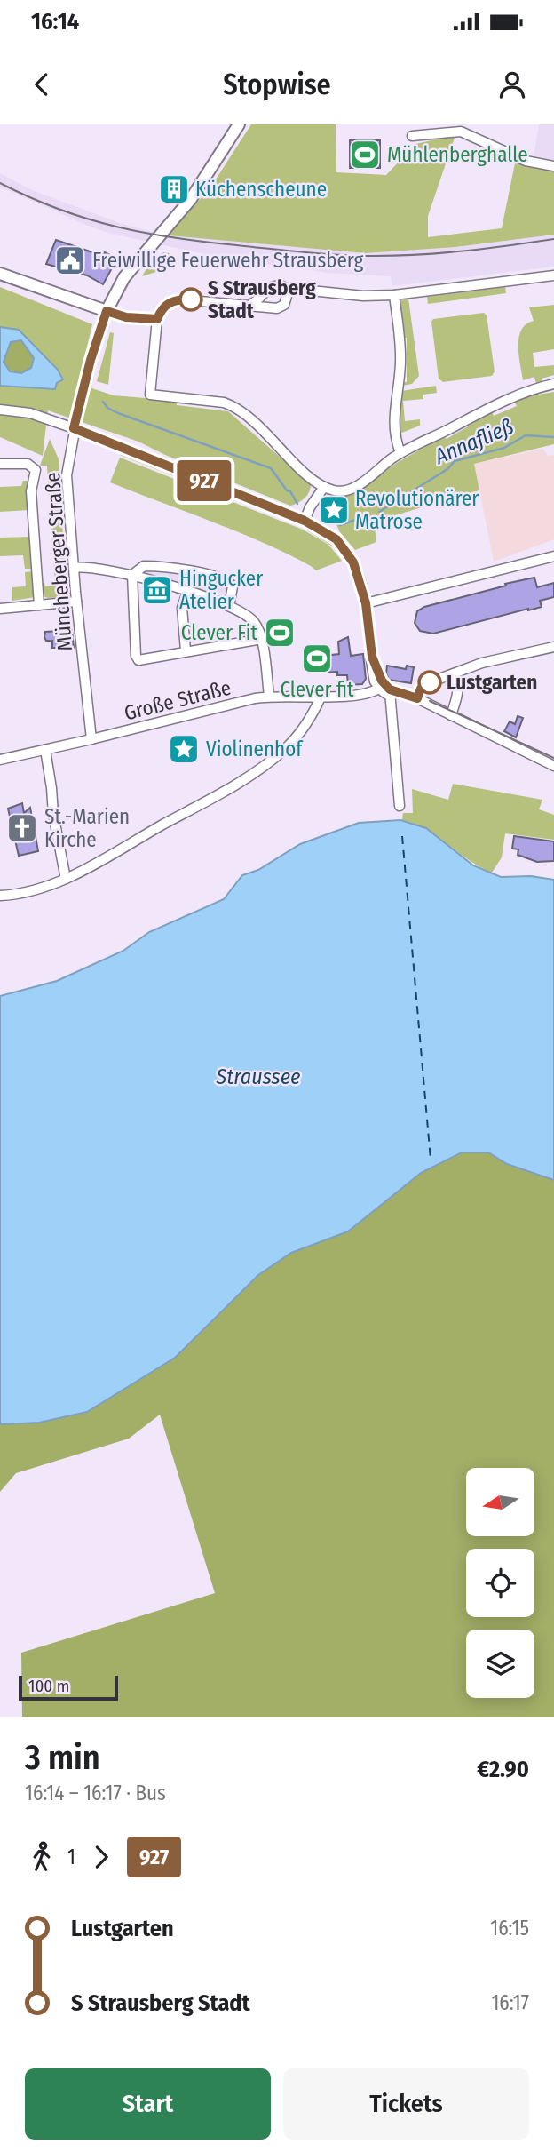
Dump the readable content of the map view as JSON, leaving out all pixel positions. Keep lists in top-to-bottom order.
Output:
{
  "streets": {
    "street": ["Müncheberger Straße", "Große Straße"]
  },
  "crossings": [
    ["Müncheberger Straße", "Große Straße"]
  ],
  "water": ["Annafließ", "Straussee"],
  "places": {
    "sports": ["Mühlenberghalle", "Clever Fit", "Clever fit"],
    "building": ["Küchenscheune"],
    "public building": ["Freiwillige Feuerwehr Strausberg"],
    "other": ["S Strausberg Stadt", "Lustgarten"],
    "place": ["Revolutionärer Matrose", "Violinenhof"],
    "museum": ["Hingucker Atelier"],
    "church": ["St.-Marien Kirche"]
  },
  "lines": ["bus line 927"],
  "scale_bar": "100 m",
  "north": "left",
  "page": {
    "status": "16:14",
    "header": "Stopwise",
    "on_map": "927",
    "scale": "100 m",
    "heading": ["3 min", "16:14 – 16:17 · Bus", "€2.90"],
    "legs": ["1", "927"],
    "list": [
      {
        "name": "Lustgarten",
        "value": "16:15"
      },
      {
        "name": "S Strausberg Stadt",
        "value": "16:17"
      }
    ],
    "buttons": ["Start", "Tickets"]
  }
}
